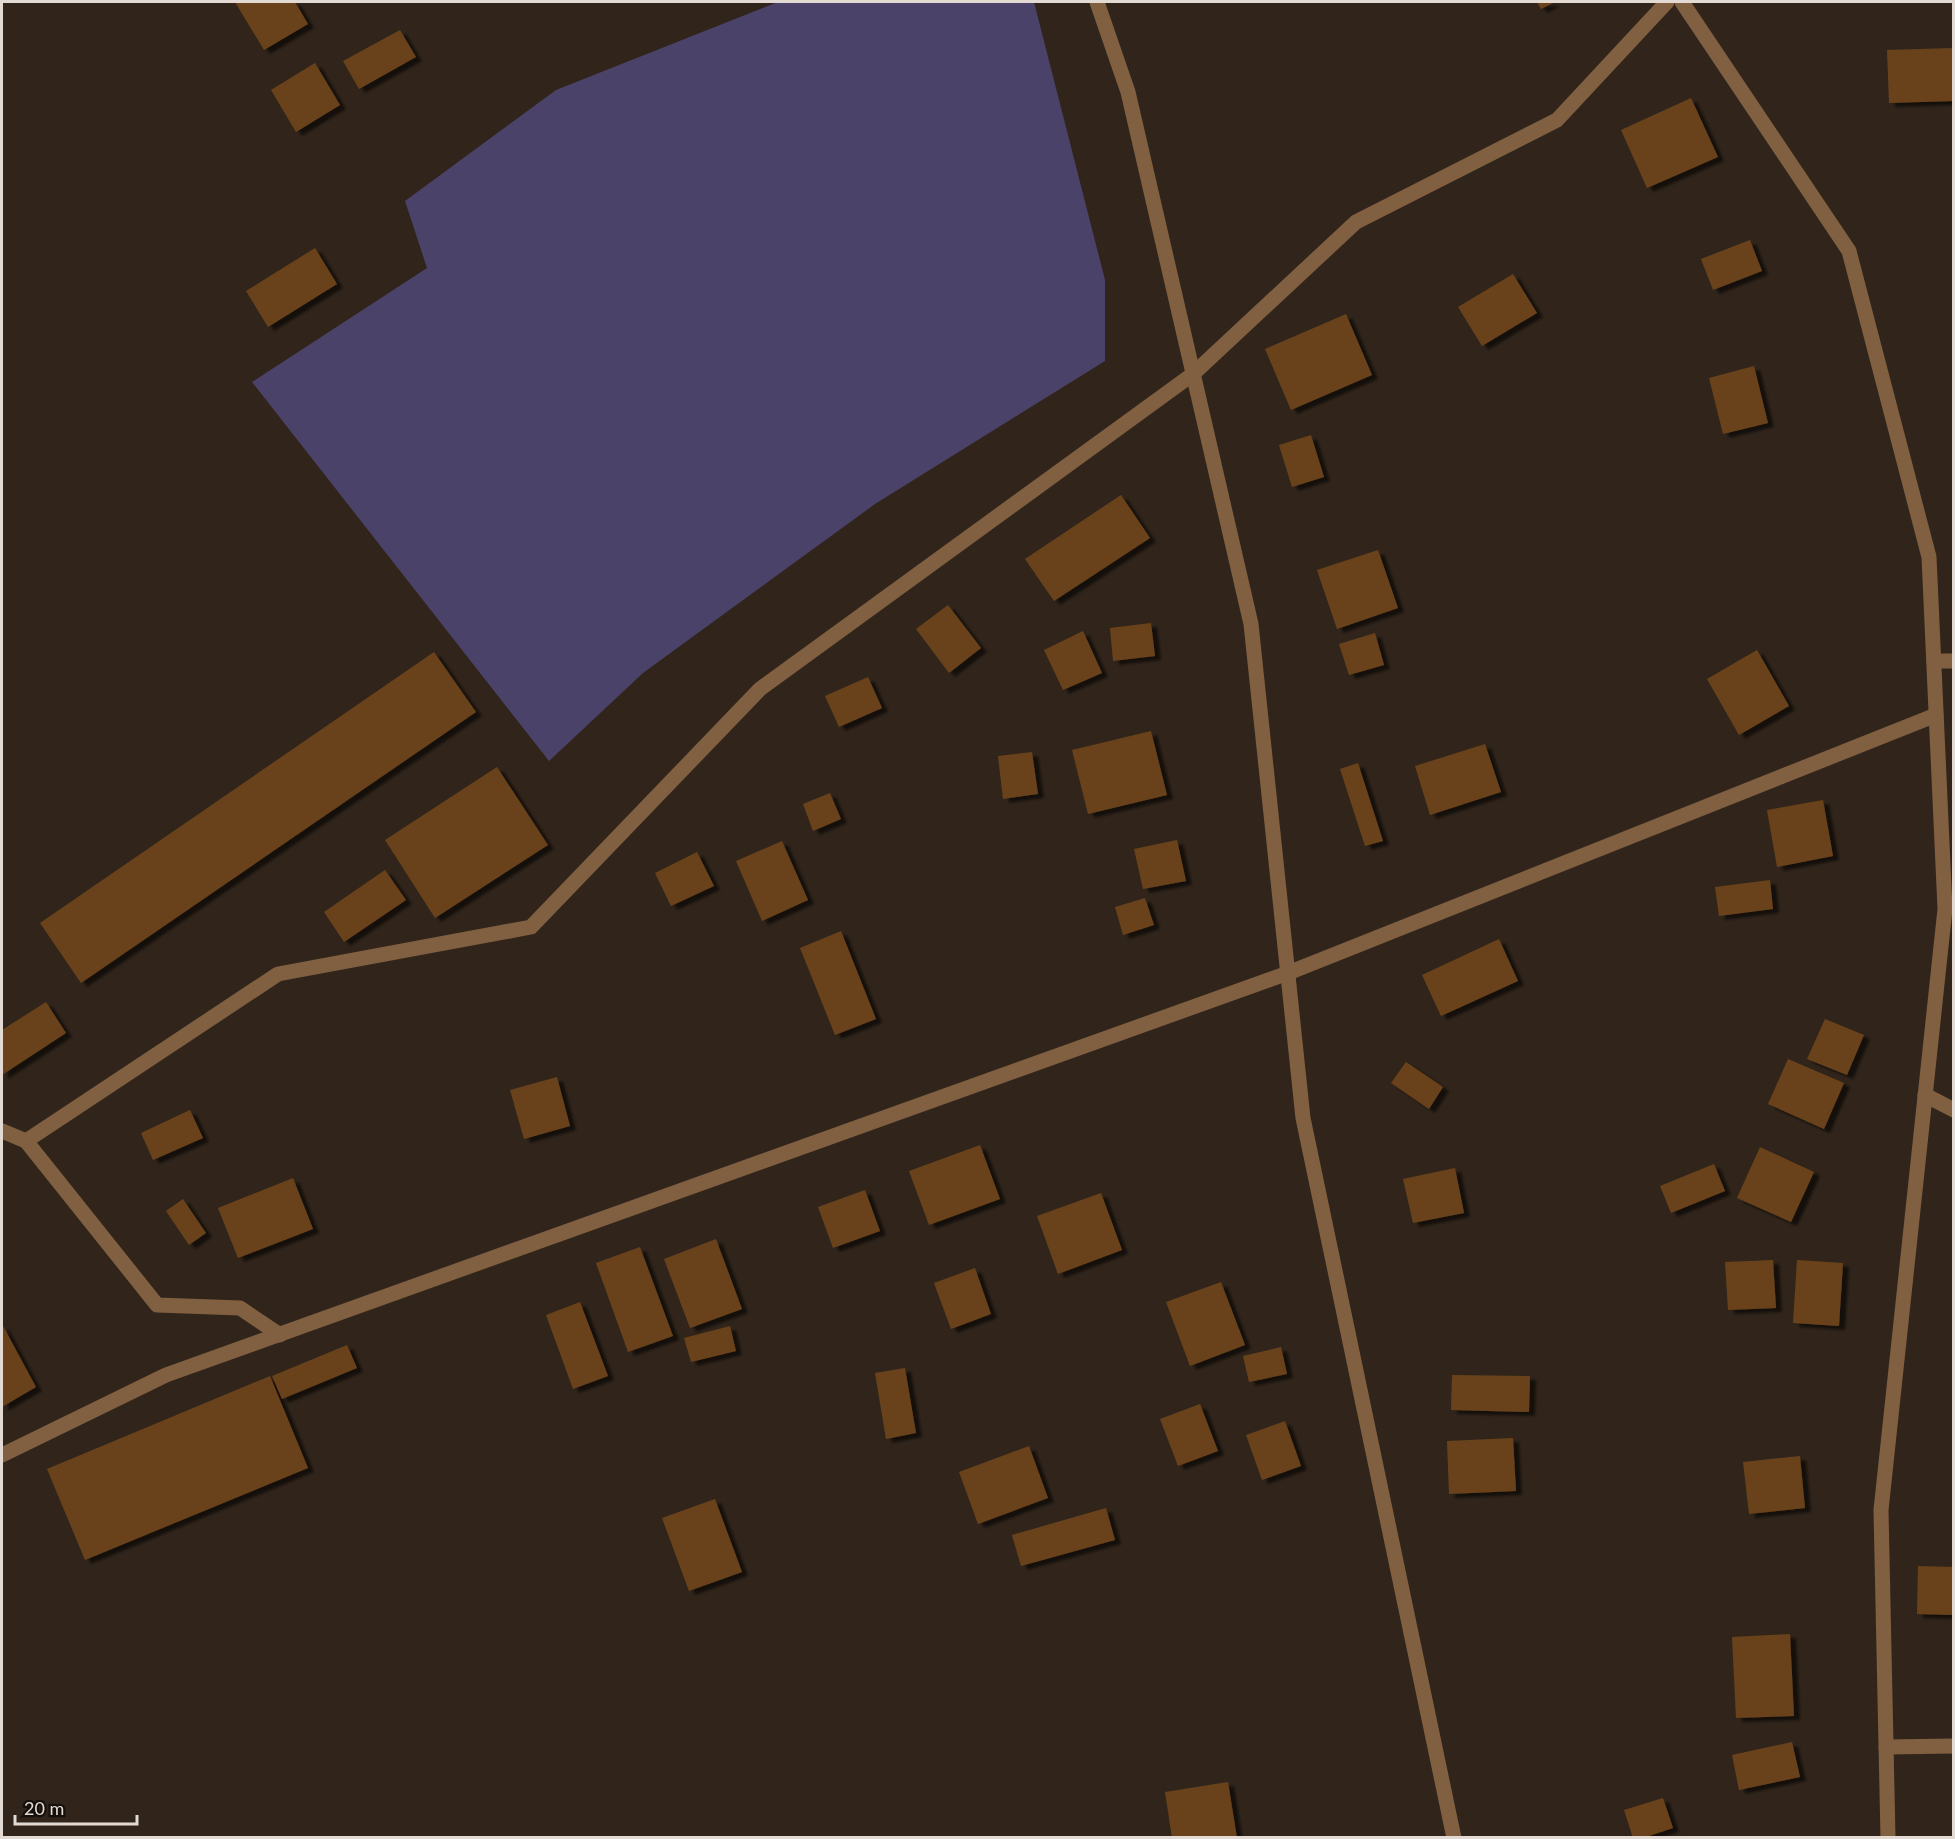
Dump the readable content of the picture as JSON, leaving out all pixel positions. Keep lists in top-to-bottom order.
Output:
{
  "scale_bar": "20 m"
}
